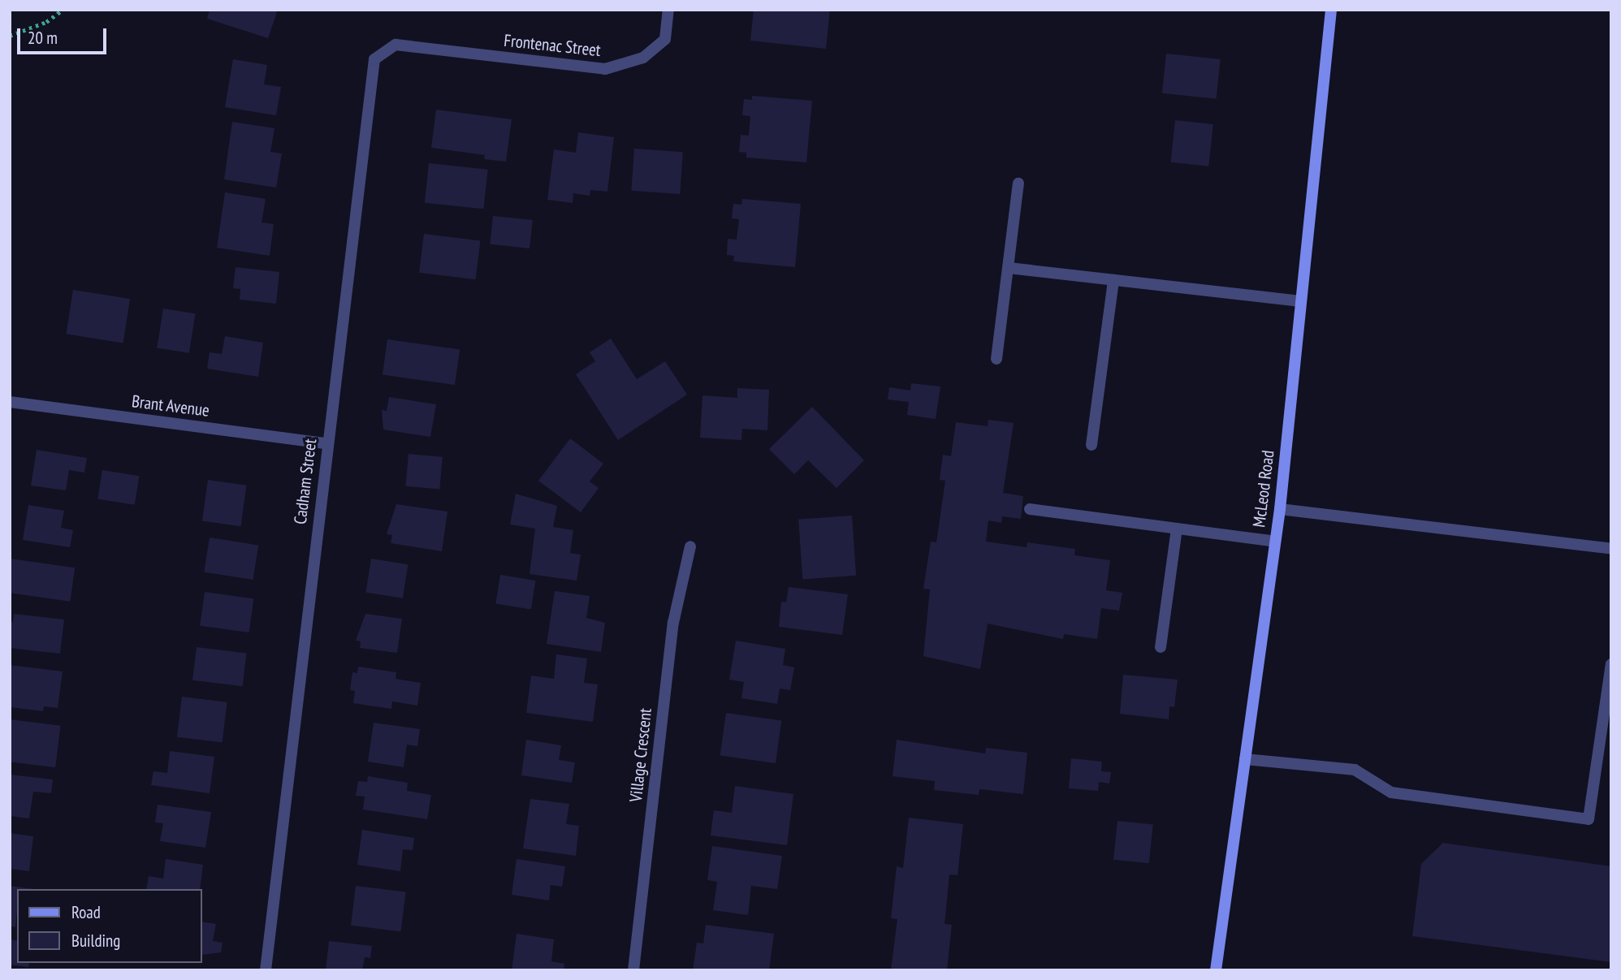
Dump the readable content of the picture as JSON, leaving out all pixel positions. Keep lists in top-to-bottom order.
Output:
{
  "streets": {
    "main road": ["McLeod Road"],
    "street": [
      "Frontenac Street",
      "Brant Avenue",
      "Cadham Street",
      "Village Crescent"
    ]
  },
  "crossings": [
    ["Frontenac Street", "Cadham Street"],
    ["Brant Avenue", "Cadham Street"]
  ],
  "legend": ["Road", "Building"],
  "scale_bar": "20 m"
}
